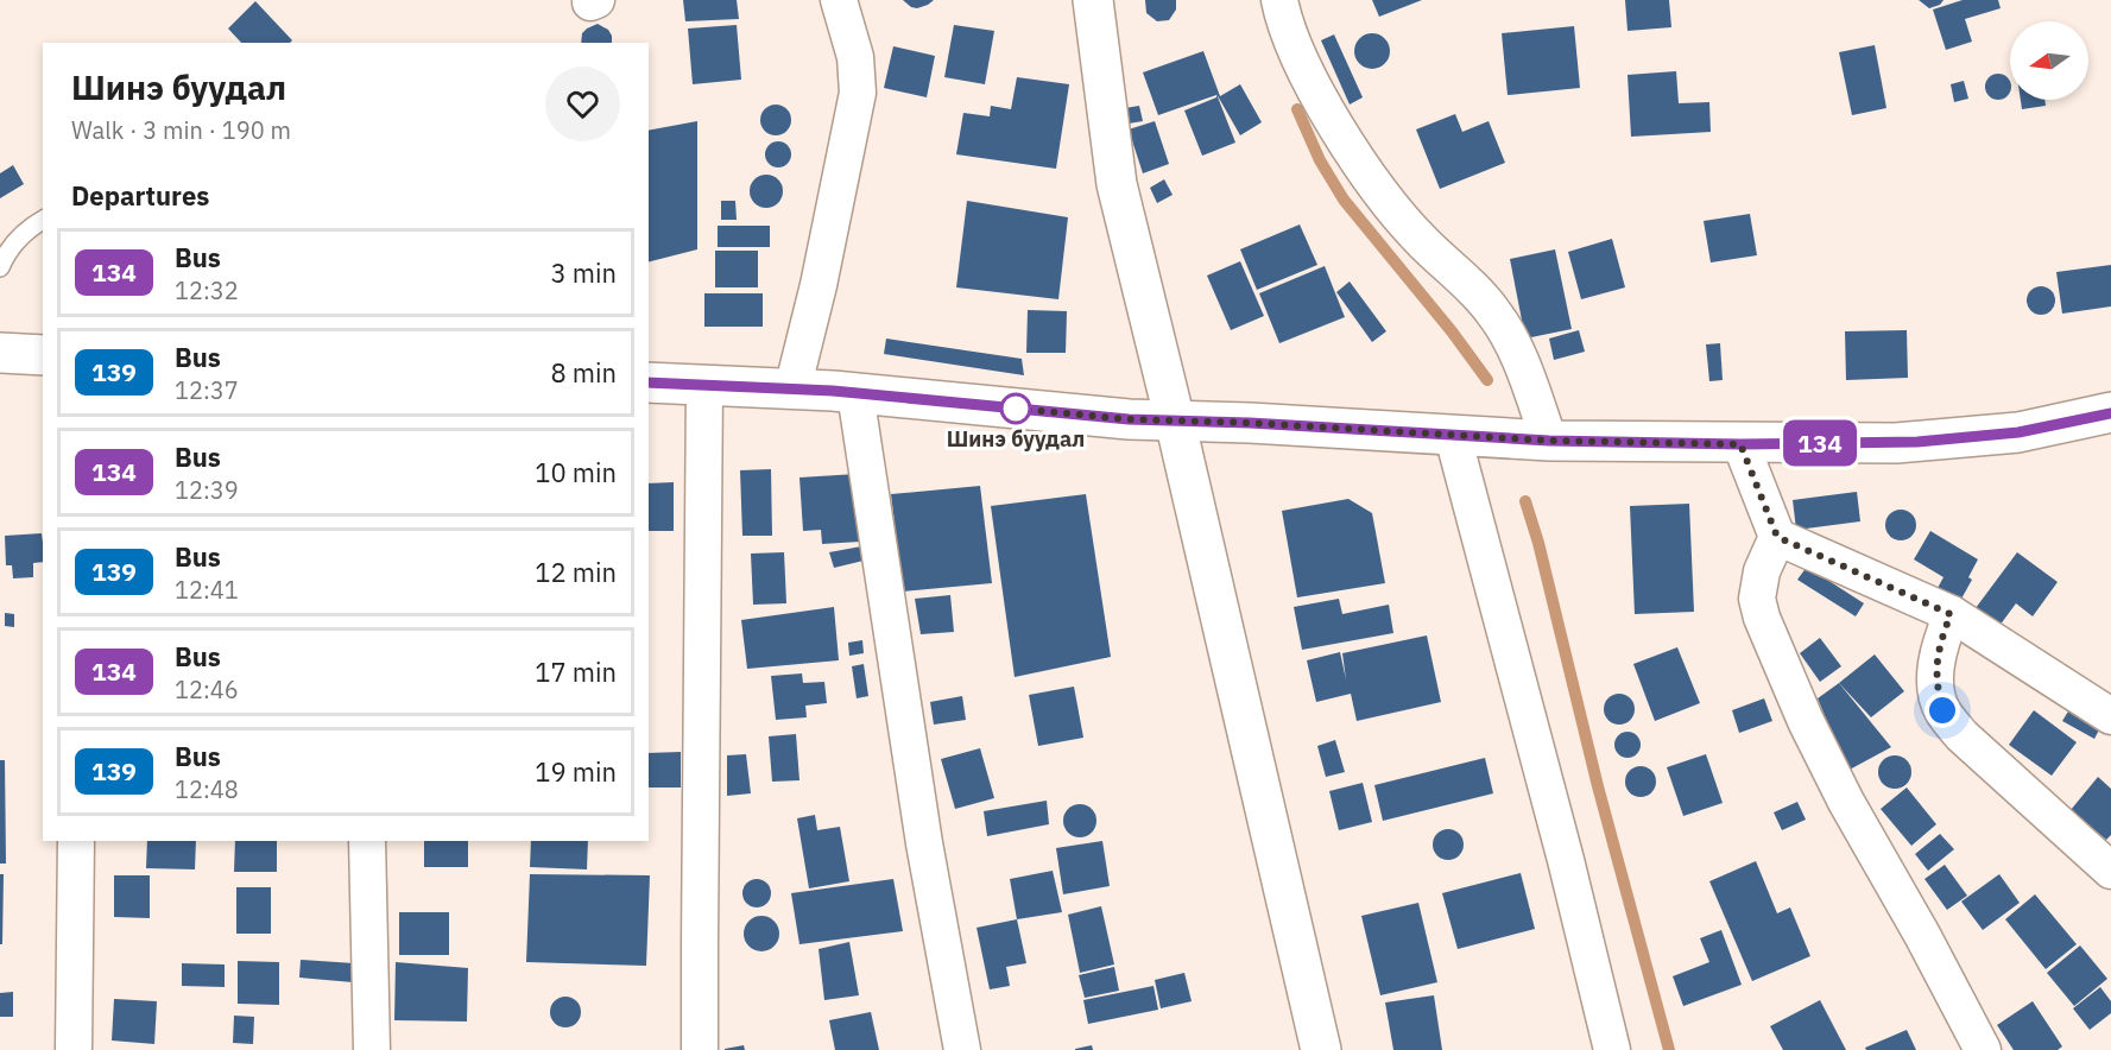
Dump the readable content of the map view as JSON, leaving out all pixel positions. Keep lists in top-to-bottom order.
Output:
{
  "places": ["Шинэ буудал"],
  "lines": ["bus line 134"],
  "north": "left",
  "page": {
    "on_map": "134",
    "heading": [
      ["Шинэ буудал", "Walk · 3 min · 190 m"],
      "Departures"
    ],
    "list": [
      {
        "mark": "134",
        "name": "Bus",
        "note": "12:32",
        "value": "3 min"
      },
      {
        "mark": "139",
        "name": "Bus",
        "note": "12:37",
        "value": "8 min"
      },
      {
        "mark": "134",
        "name": "Bus",
        "note": "12:39",
        "value": "10 min"
      },
      {
        "mark": "139",
        "name": "Bus",
        "note": "12:41",
        "value": "12 min"
      },
      {
        "mark": "134",
        "name": "Bus",
        "note": "12:46",
        "value": "17 min"
      },
      {
        "mark": "139",
        "name": "Bus",
        "note": "12:48",
        "value": "19 min"
      }
    ]
  }
}
